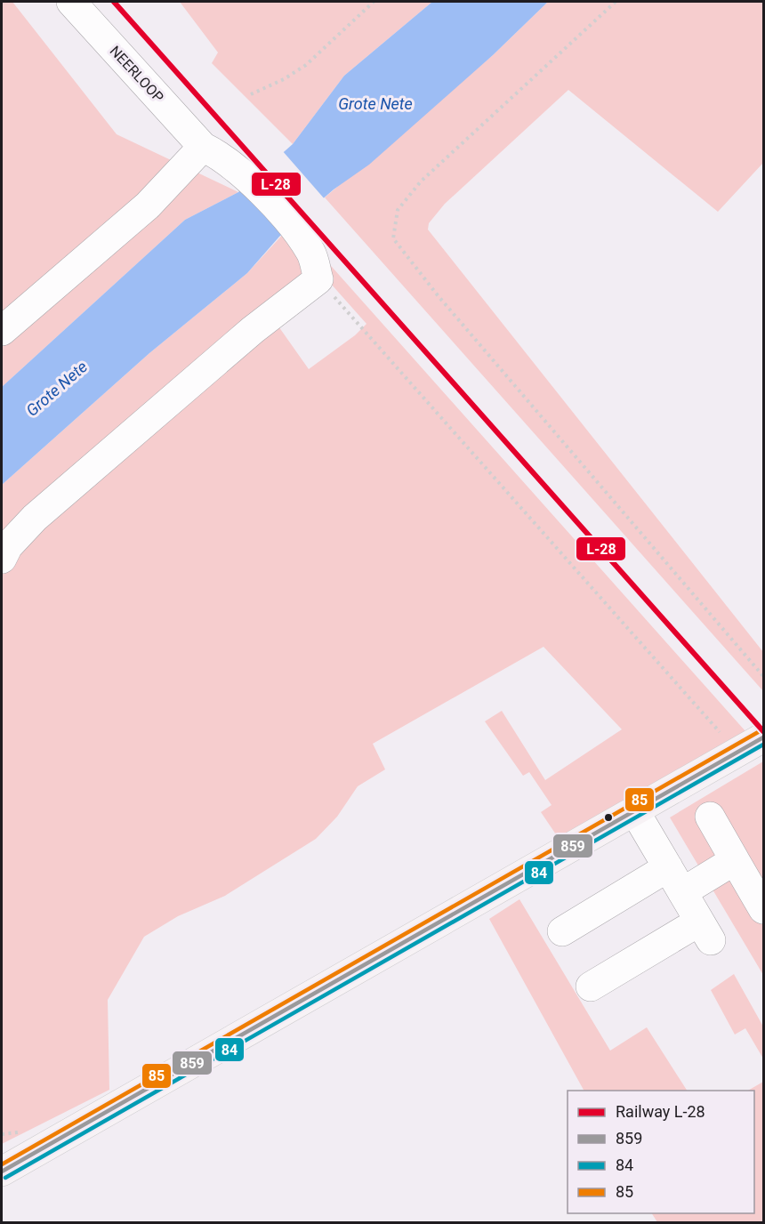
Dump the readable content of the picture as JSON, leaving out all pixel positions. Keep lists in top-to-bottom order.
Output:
{
  "streets": {
    "street": ["NEERLOOP"]
  },
  "water": ["Grote Nete"],
  "lines": [
    "rail line L-28",
    "transit line 85",
    "transit line 859",
    "transit line 84"
  ],
  "legend": [
    "Railway L-28",
    "859",
    "84",
    "85"
  ]
}
